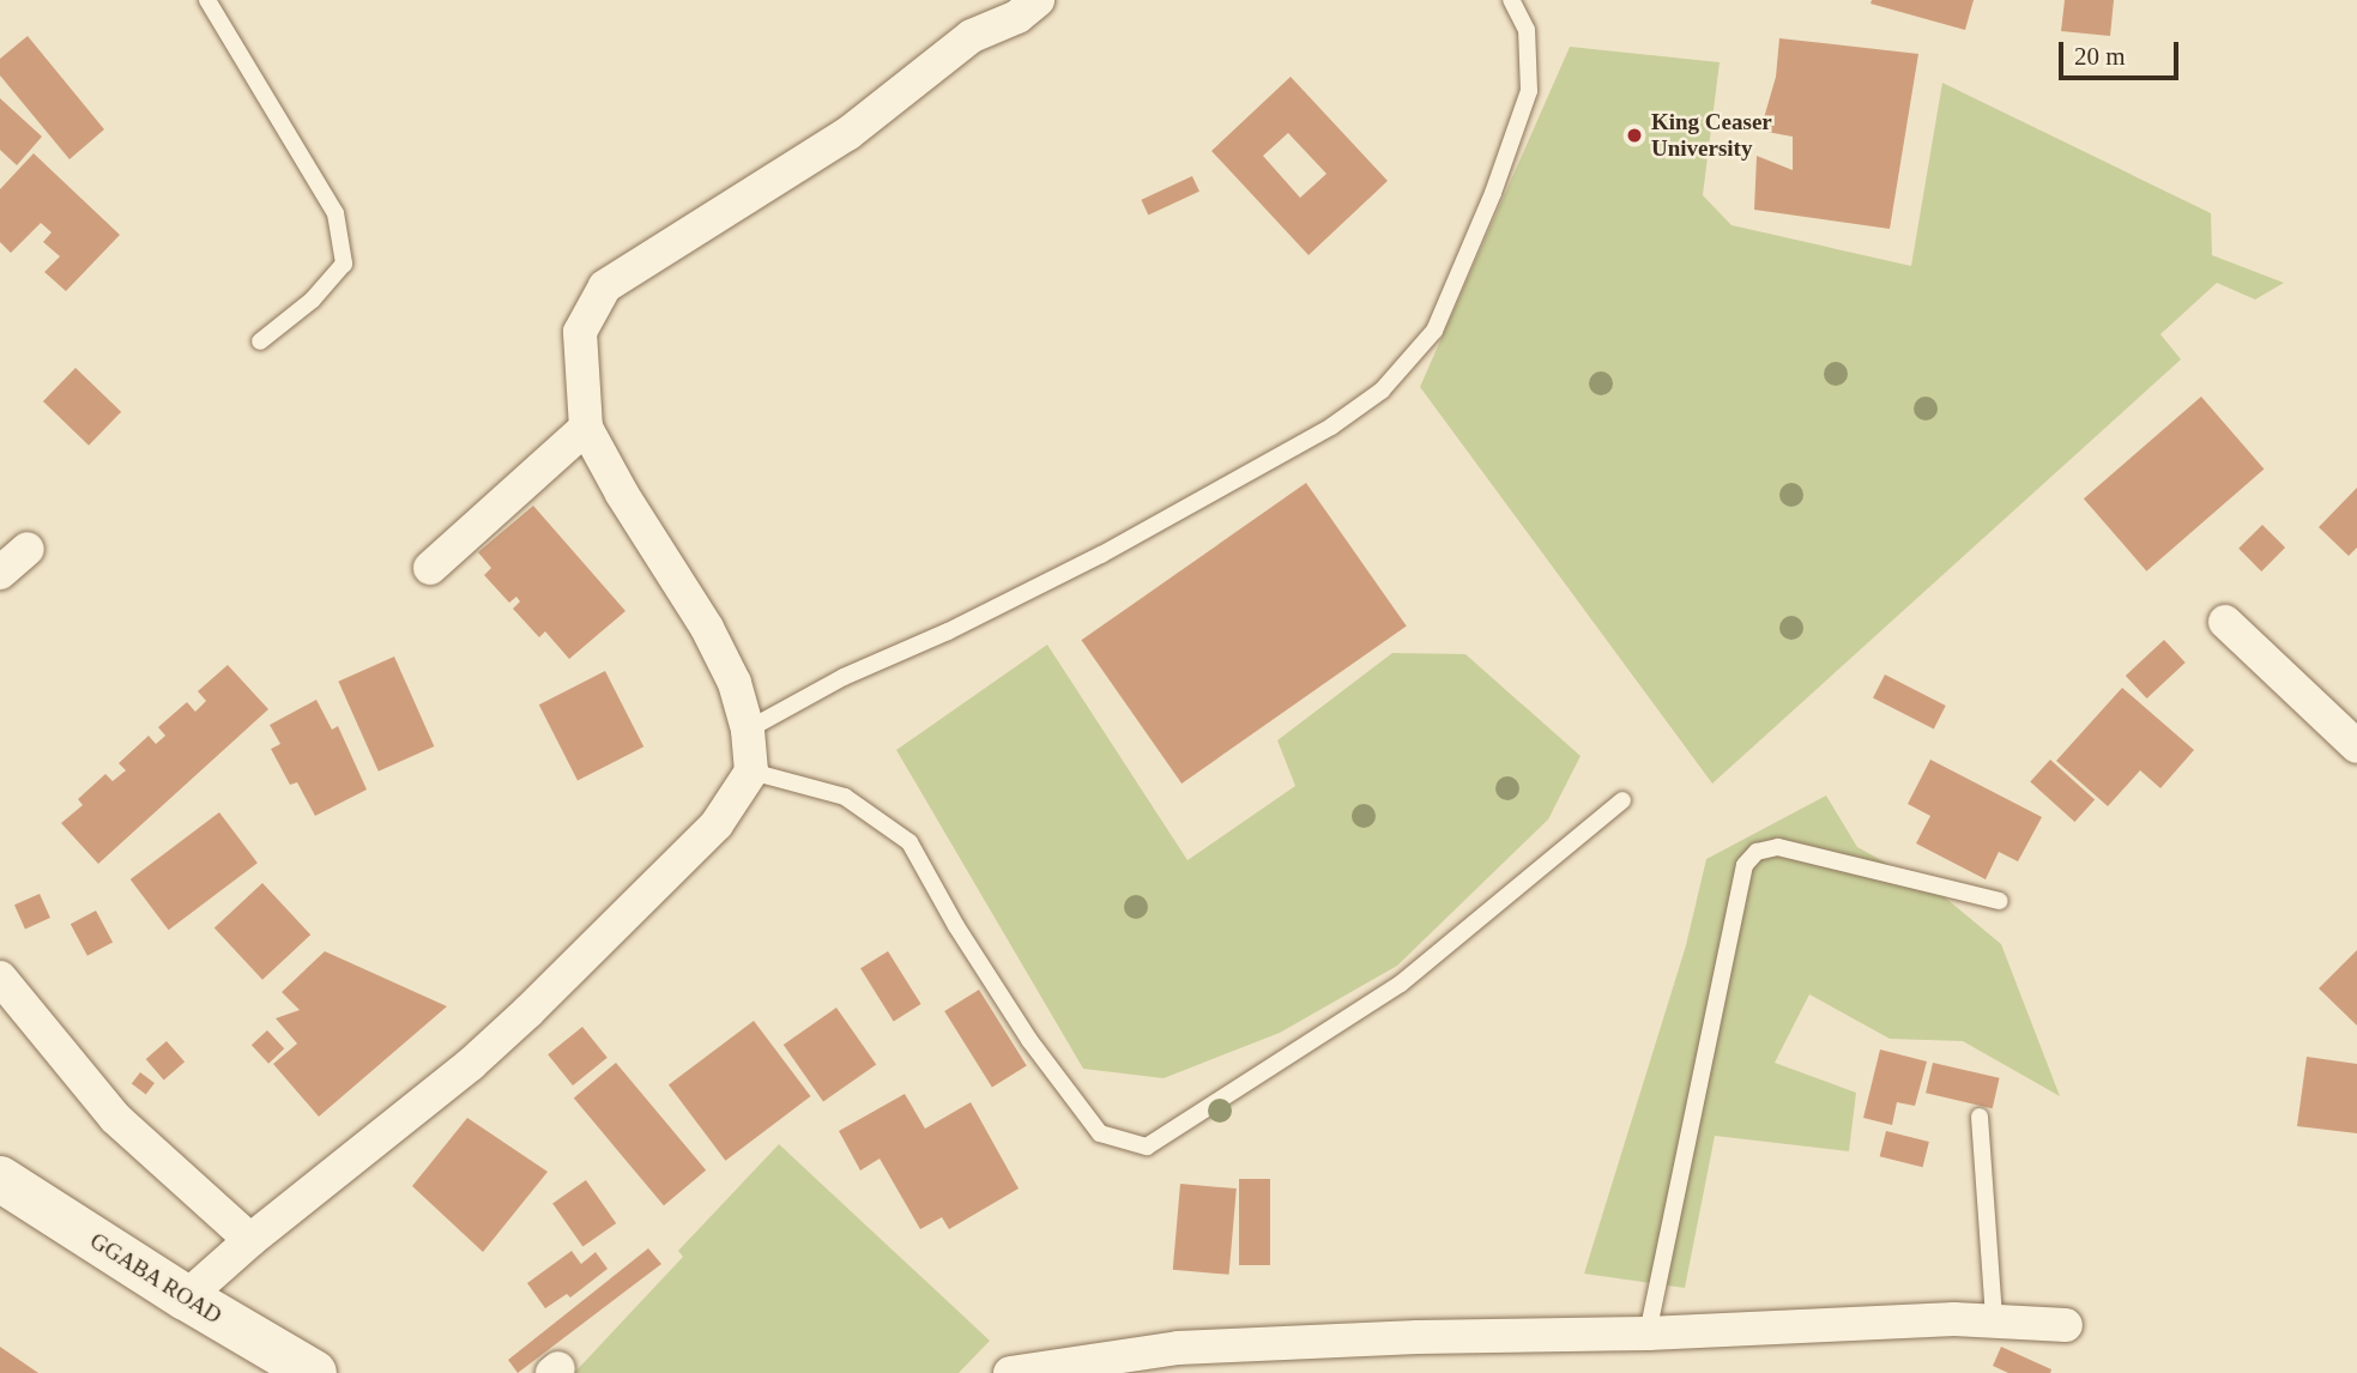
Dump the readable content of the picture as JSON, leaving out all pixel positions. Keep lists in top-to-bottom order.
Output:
{
  "streets": {
    "main road": ["GGABA ROAD"]
  },
  "places": ["King Ceaser University"],
  "scale_bar": "20 m"
}
